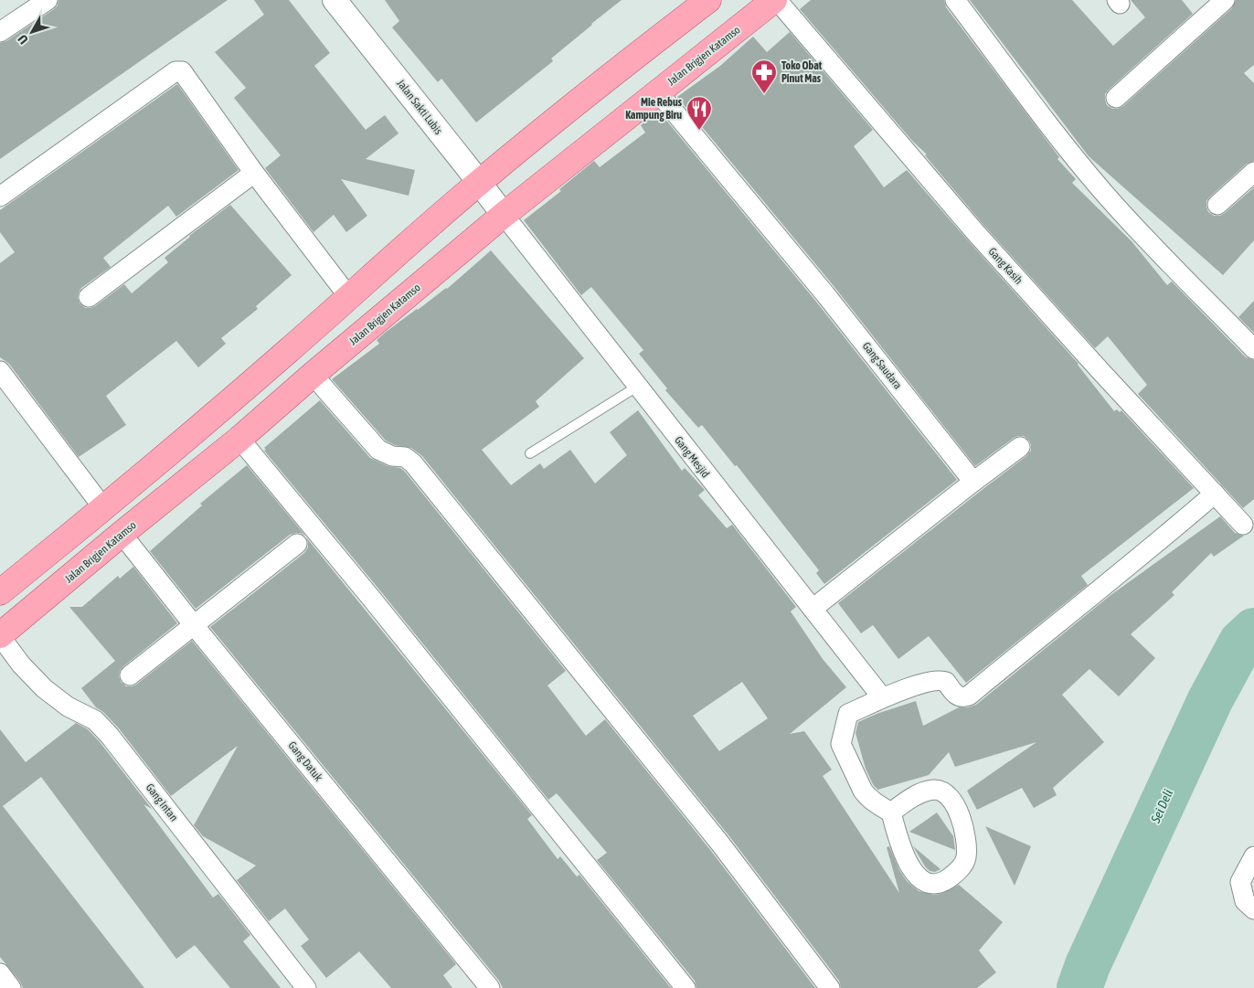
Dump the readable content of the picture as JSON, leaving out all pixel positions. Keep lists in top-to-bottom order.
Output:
{
  "streets": {
    "main road": ["Jalan Brigjen Katamso"],
    "street": [
      "Jalan Sakti Lubis",
      "Gang Kasih",
      "Gang Saudara",
      "Gang Mesjid",
      "Gang Datuk",
      "Gang Intan"
    ]
  },
  "crossings": [
    ["Jalan Brigjen Katamso", "Jalan Sakti Lubis"],
    ["Jalan Brigjen Katamso", "Gang Kasih"],
    ["Jalan Brigjen Katamso", "Gang Saudara"],
    ["Jalan Brigjen Katamso", "Gang Mesjid"],
    ["Jalan Brigjen Katamso", "Gang Datuk"],
    ["Jalan Brigjen Katamso", "Gang Intan"],
    ["Jalan Sakti Lubis", "Gang Mesjid"]
  ],
  "water": ["Sei Deli"],
  "places": {
    "pharmacy": ["Toko Obat Pinut Mas"],
    "restaurant": ["Mie Rebus Kampung Biru"]
  },
  "north": "bottom left"
}
